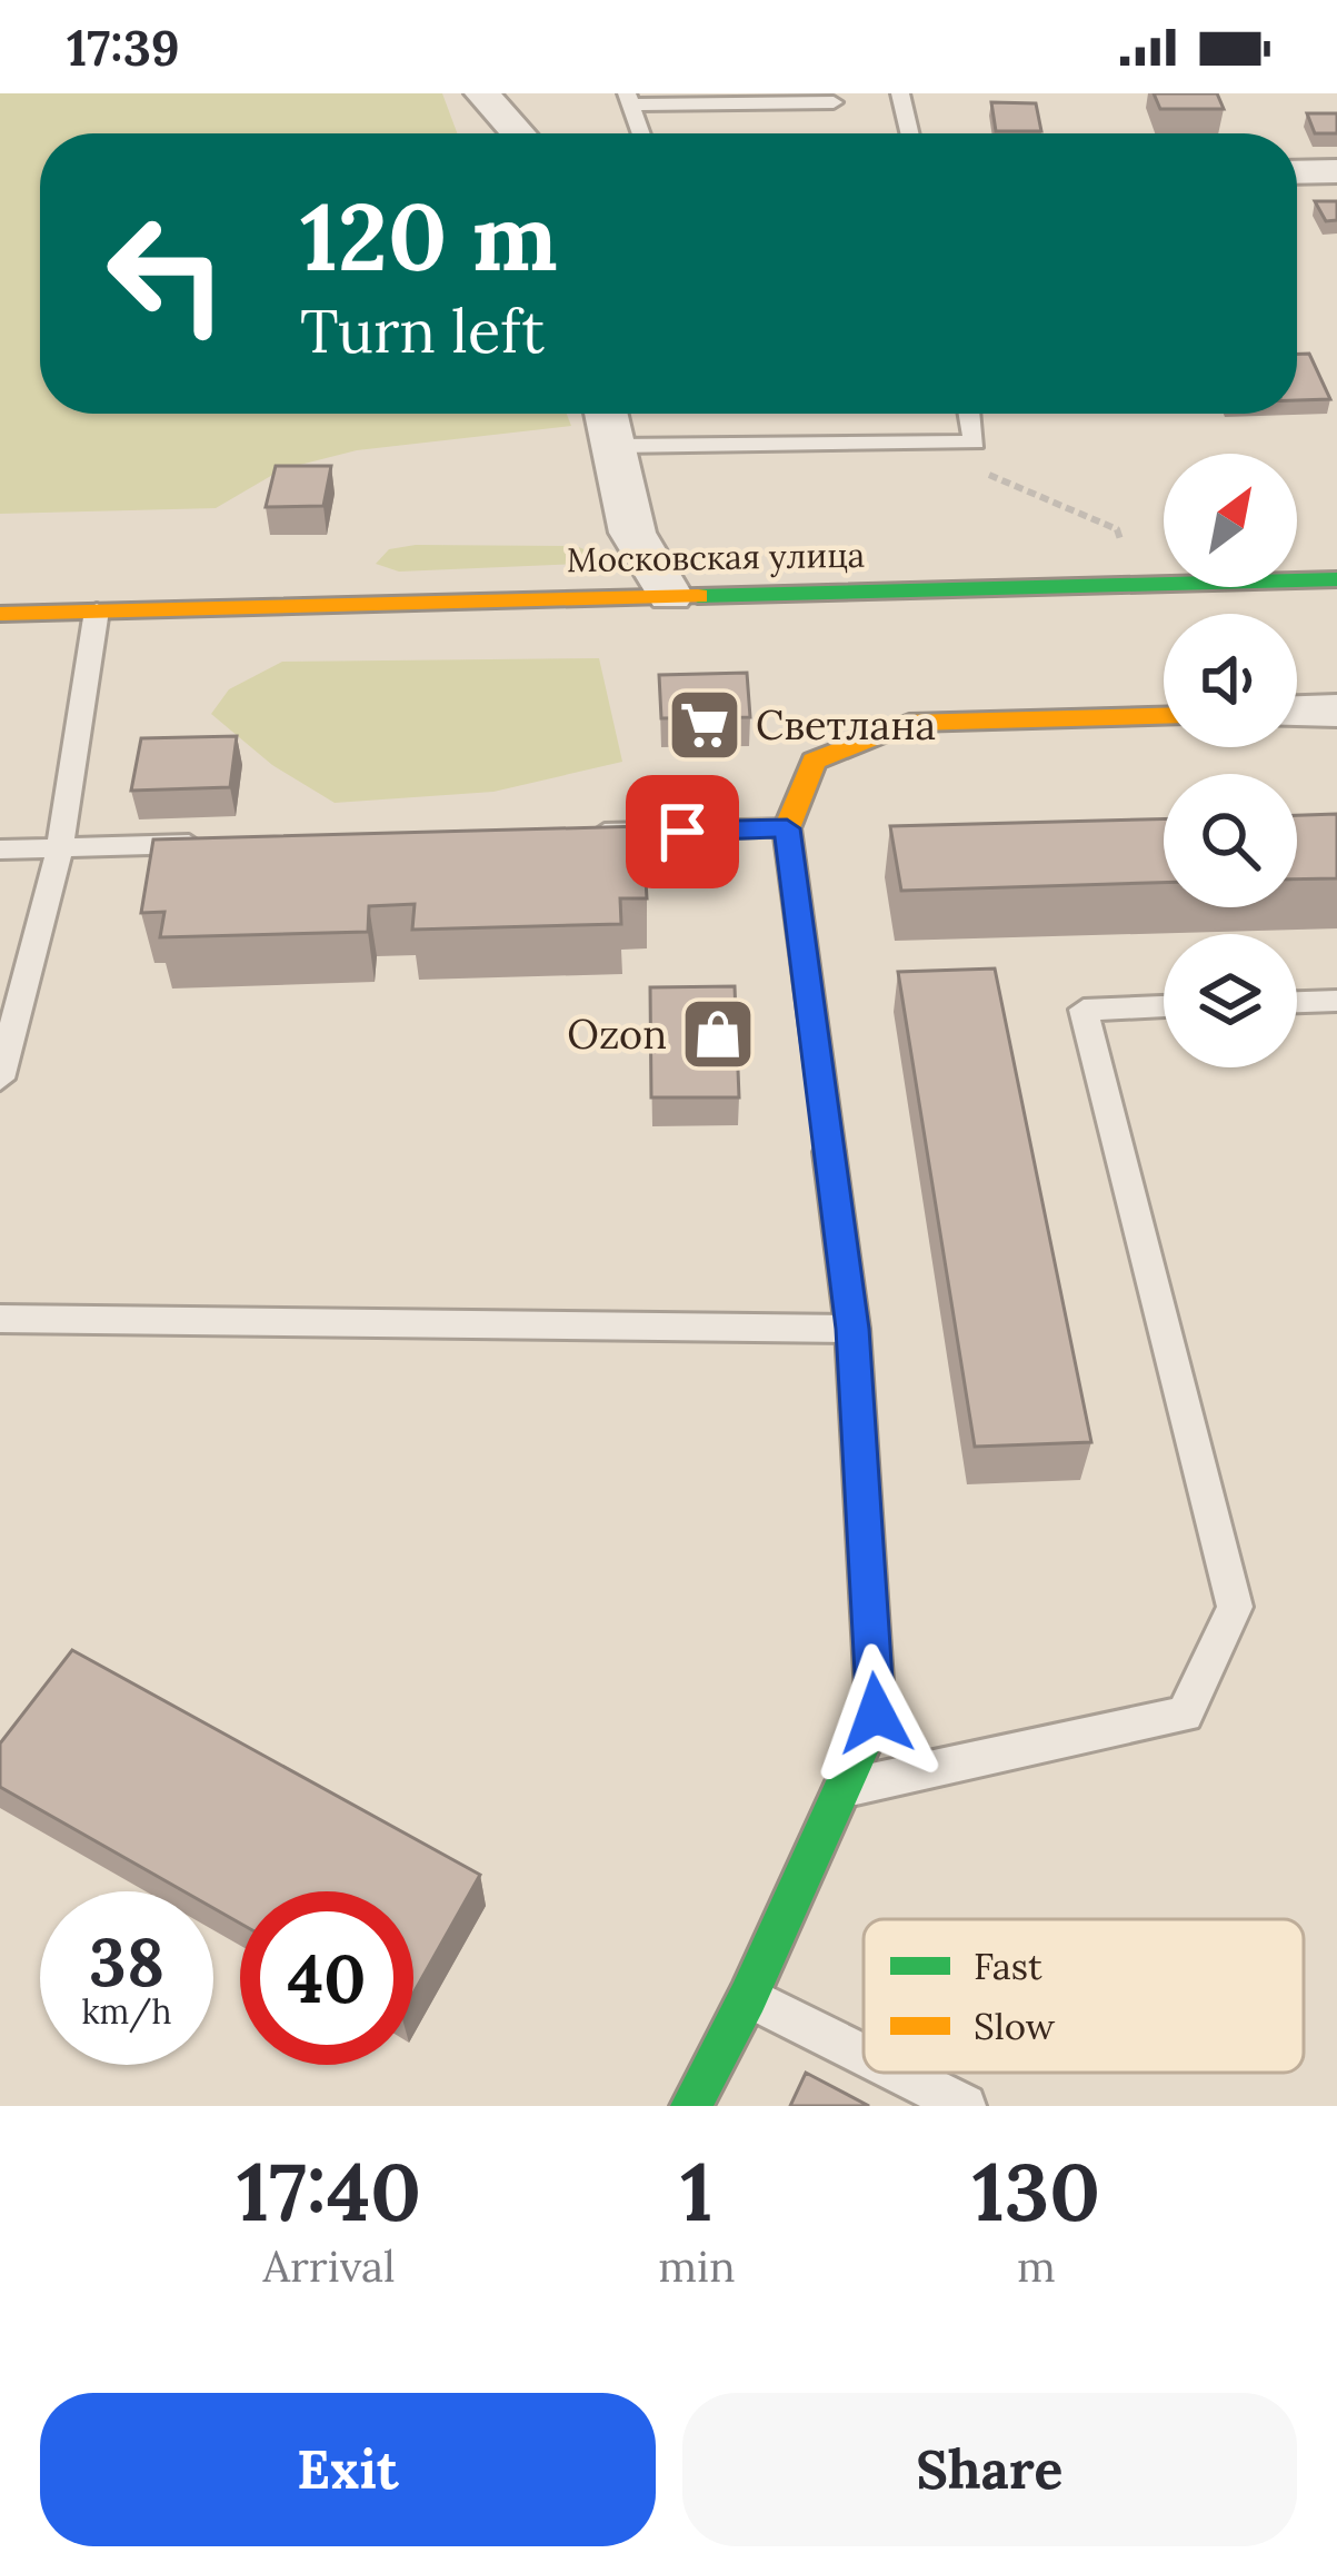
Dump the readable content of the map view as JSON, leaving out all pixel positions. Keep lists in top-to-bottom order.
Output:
{
  "streets": {
    "main road": ["Московская улица"]
  },
  "places": {
    "supermarket": ["Светлана"],
    "shop": ["Ozon"]
  },
  "legend": ["Fast", "Slow"],
  "north": "top right",
  "page": {
    "status": "17:39",
    "turn": ["120 m", "Turn left"],
    "speed": "38 km/h",
    "limit": "40",
    "eta": [
      "17:40",
      "Arrival",
      "1",
      "min",
      "130",
      "m"
    ],
    "buttons": ["Exit", "Share"]
  }
}
